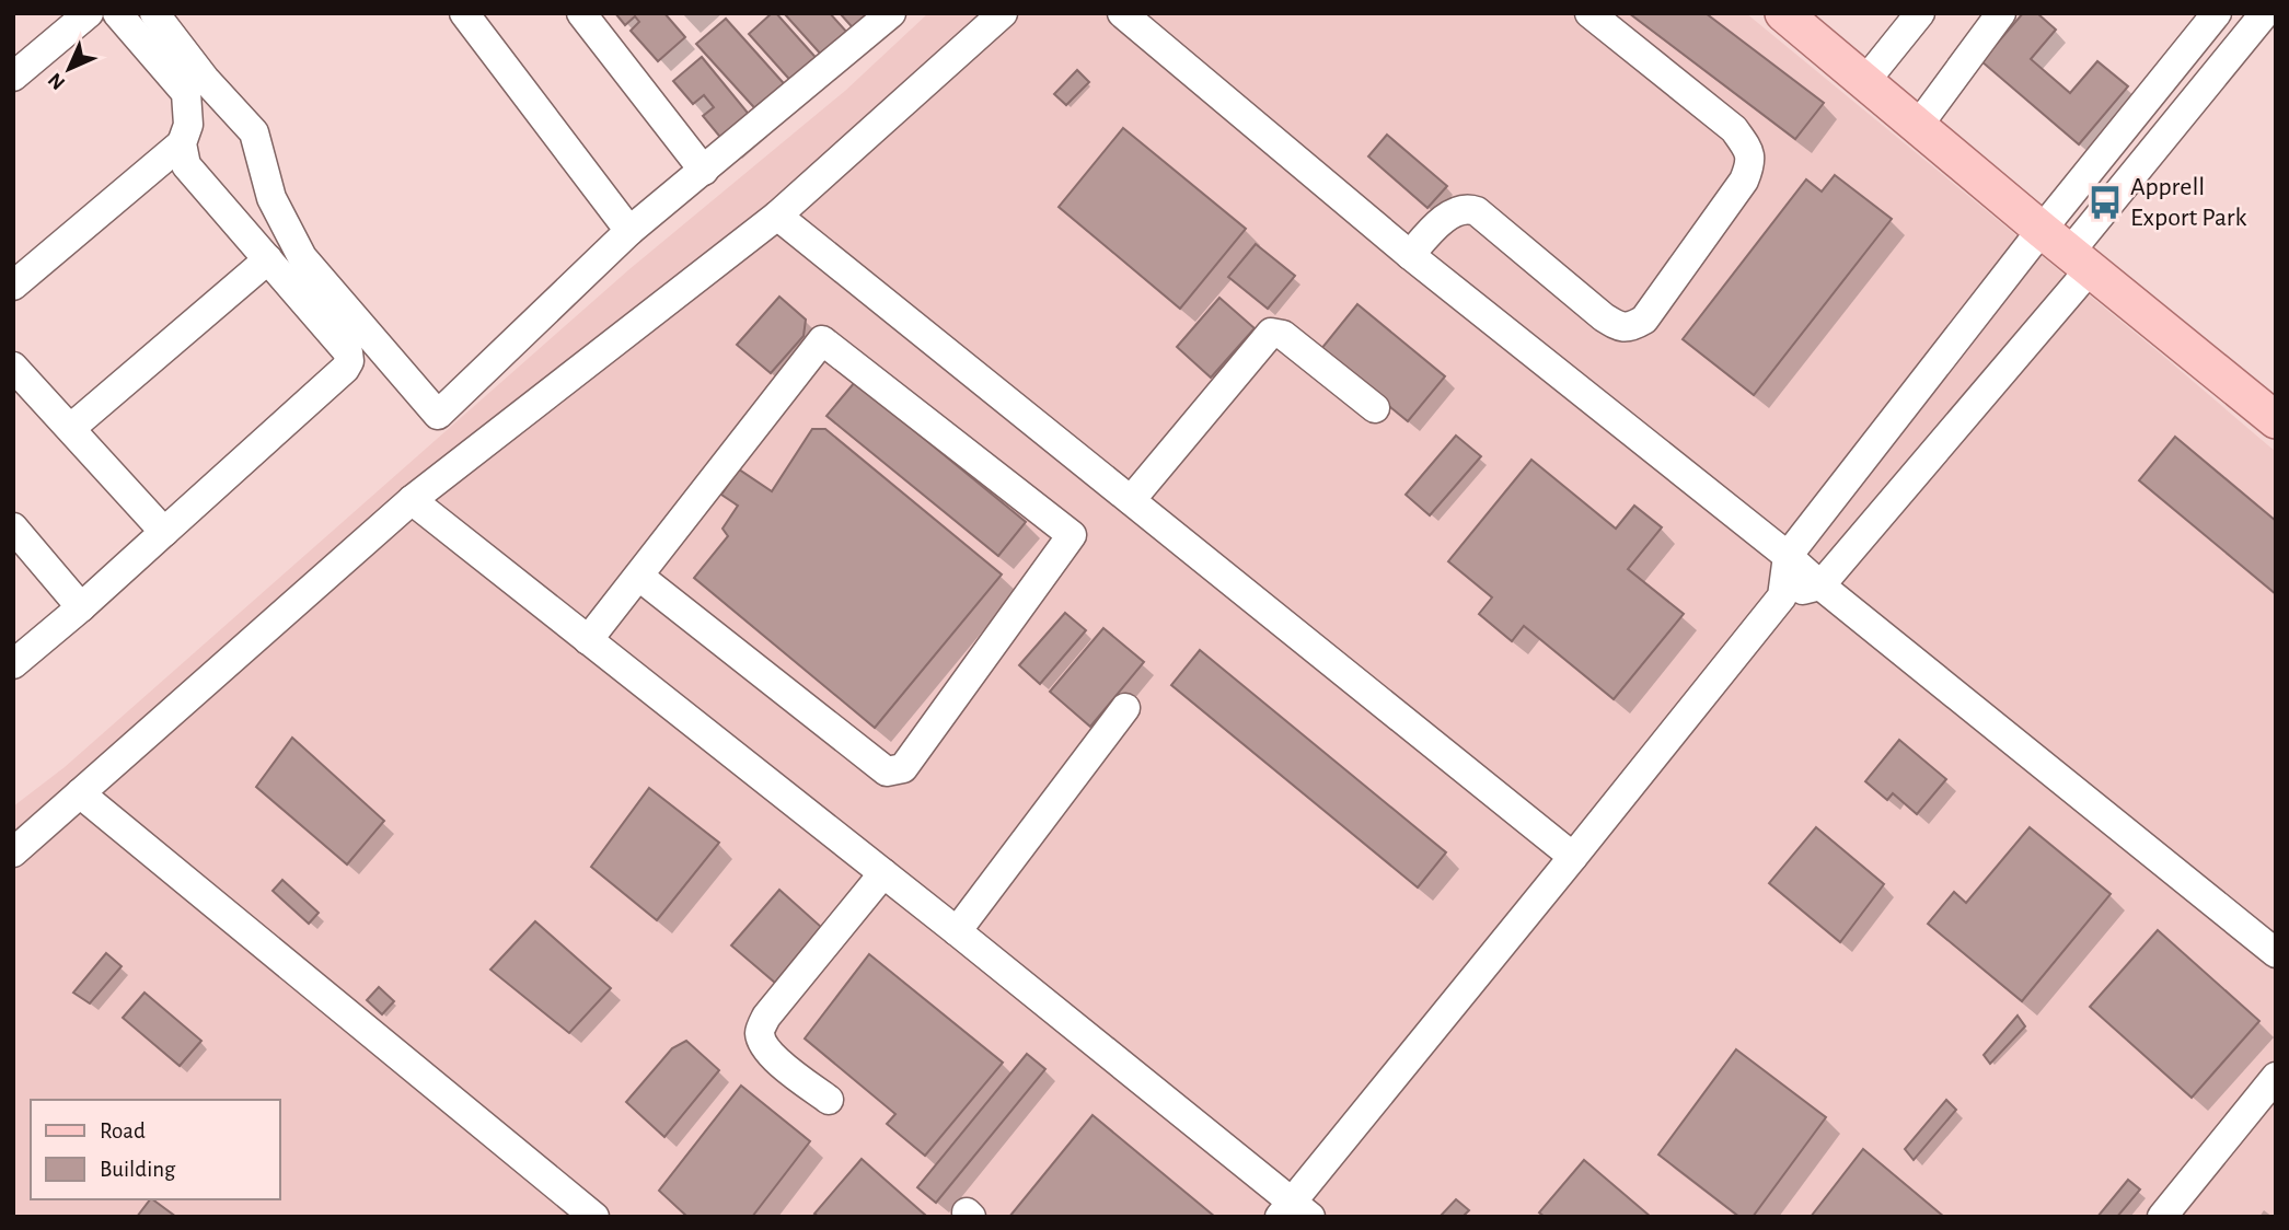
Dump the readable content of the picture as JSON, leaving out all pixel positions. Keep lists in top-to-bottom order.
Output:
{
  "places": {
    "bus stop": ["Apprell Export Park"]
  },
  "legend": ["Road", "Building"],
  "north": "bottom left"
}
